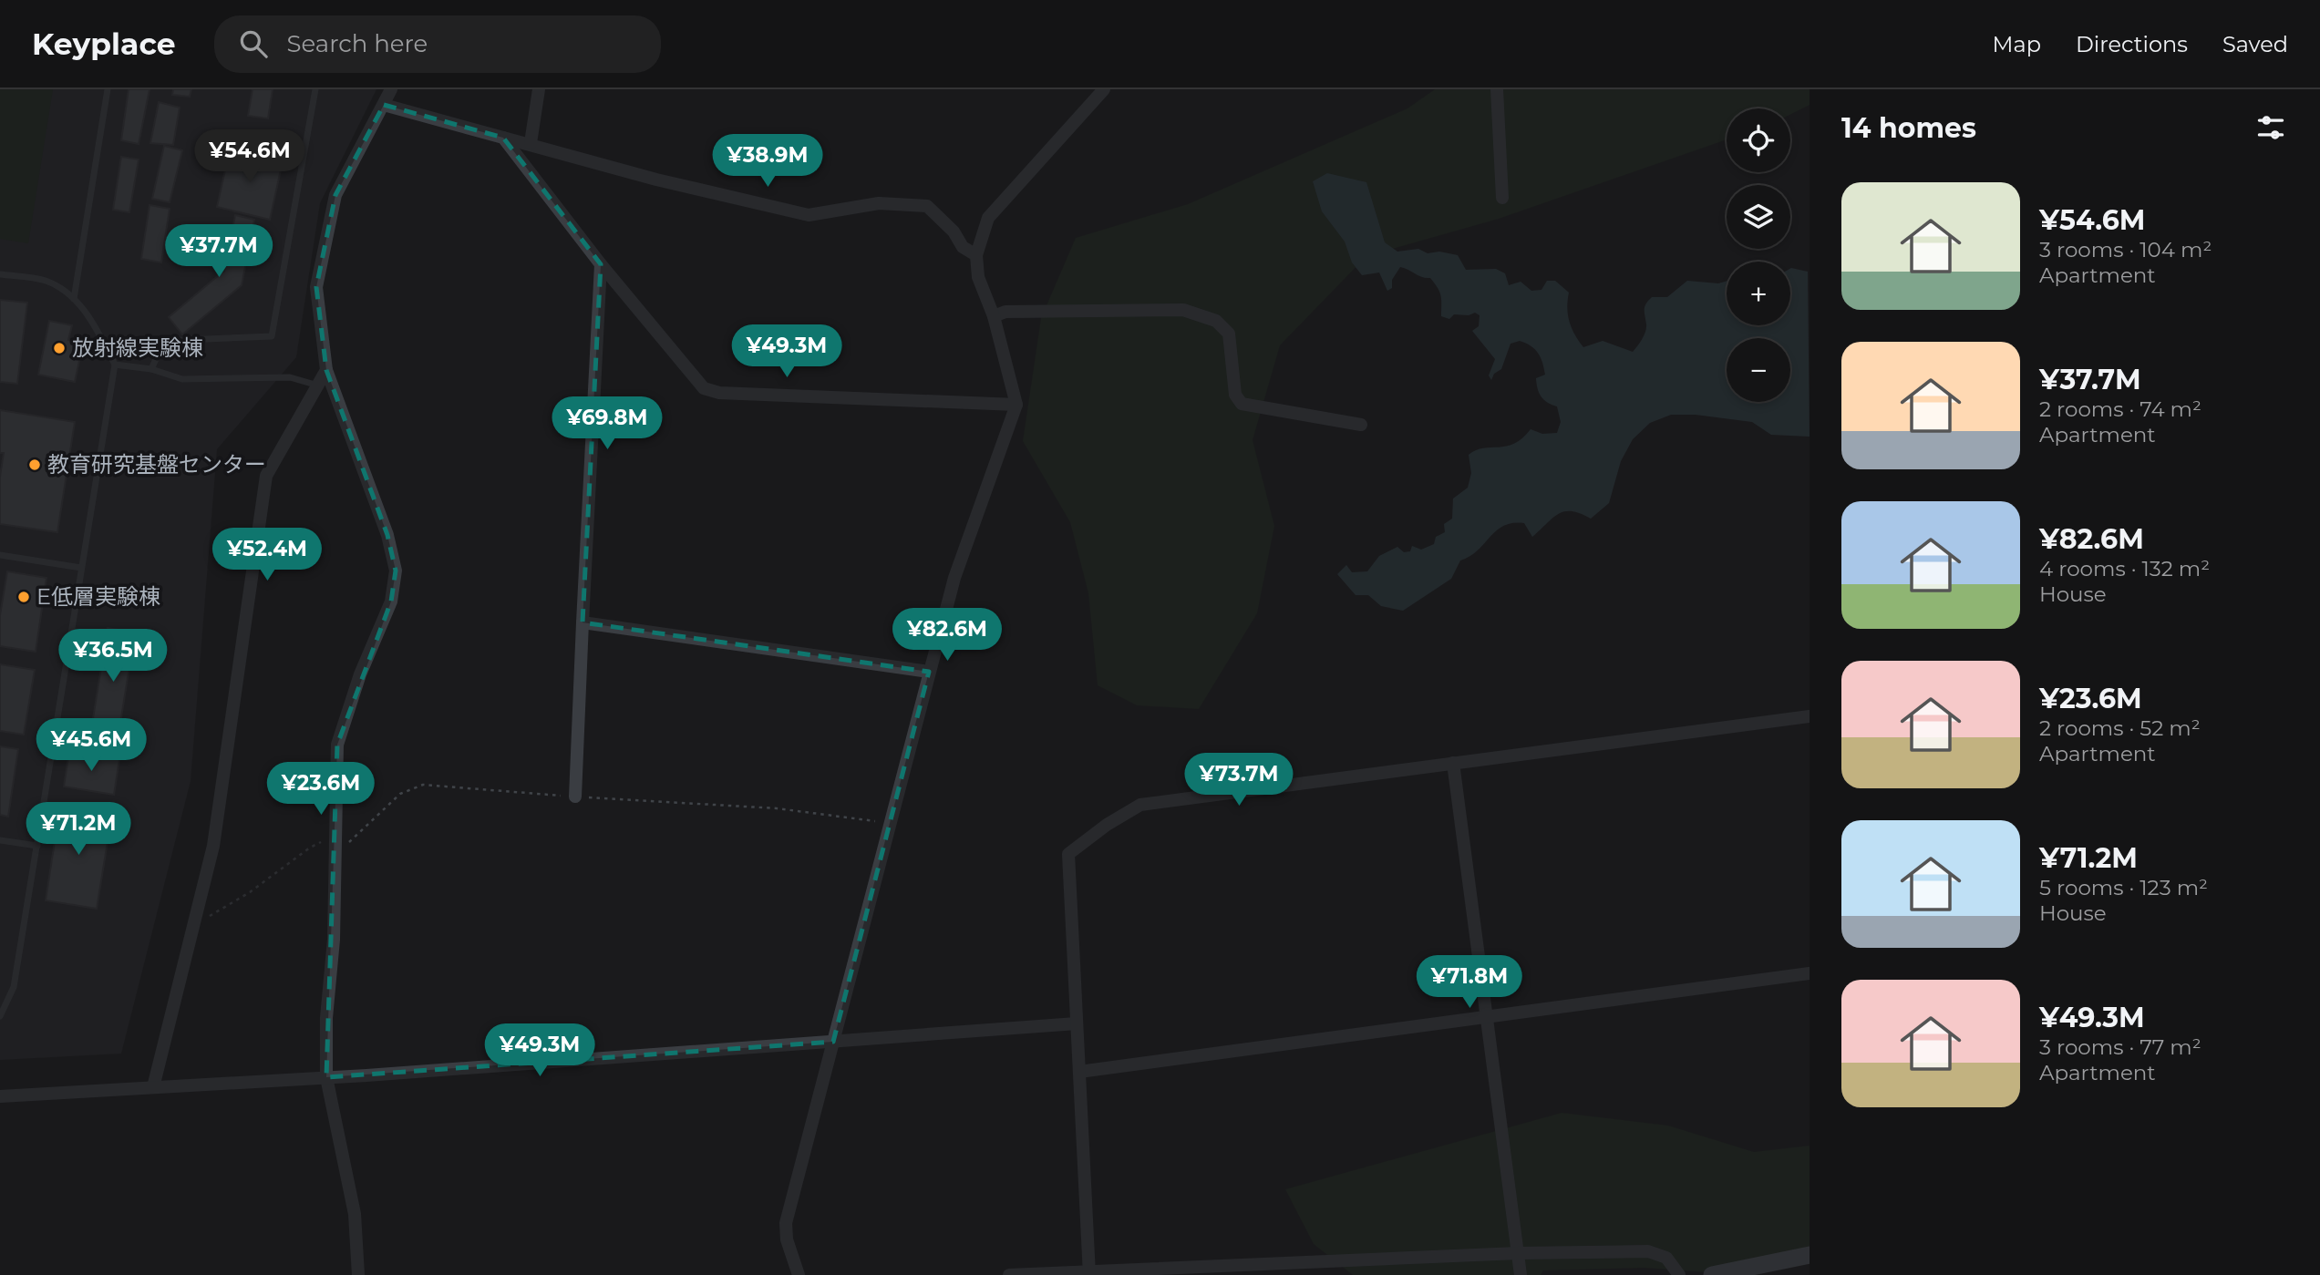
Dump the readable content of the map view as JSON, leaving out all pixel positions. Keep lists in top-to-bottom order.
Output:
{
  "places": ["放射線実験棟", "教育研究基盤センター", "E低層実験棟"],
  "page": {
    "header": "Keyplace",
    "search": "Search here",
    "nav": ["Map", "Directions", "Saved"],
    "heading": "14 homes",
    "map_buttons": ["+", "−"],
    "price": [
      "¥54.6M",
      "¥38.9M",
      "¥37.7M",
      "¥49.3M",
      "¥69.8M",
      "¥52.4M",
      "¥82.6M",
      "¥36.5M",
      "¥45.6M",
      "¥73.7M",
      "¥23.6M",
      "¥71.2M",
      "¥71.8M",
      "¥49.3M"
    ],
    "list": [
      {
        "name": "¥54.6M",
        "note": "3 rooms · 104 m² · Apartment"
      },
      {
        "name": "¥37.7M",
        "note": "2 rooms · 74 m² · Apartment"
      },
      {
        "name": "¥82.6M",
        "note": "4 rooms · 132 m² · House"
      },
      {
        "name": "¥23.6M",
        "note": "2 rooms · 52 m² · Apartment"
      },
      {
        "name": "¥71.2M",
        "note": "5 rooms · 123 m² · House"
      },
      {
        "name": "¥49.3M",
        "note": "3 rooms · 77 m² · Apartment"
      }
    ]
  }
}
